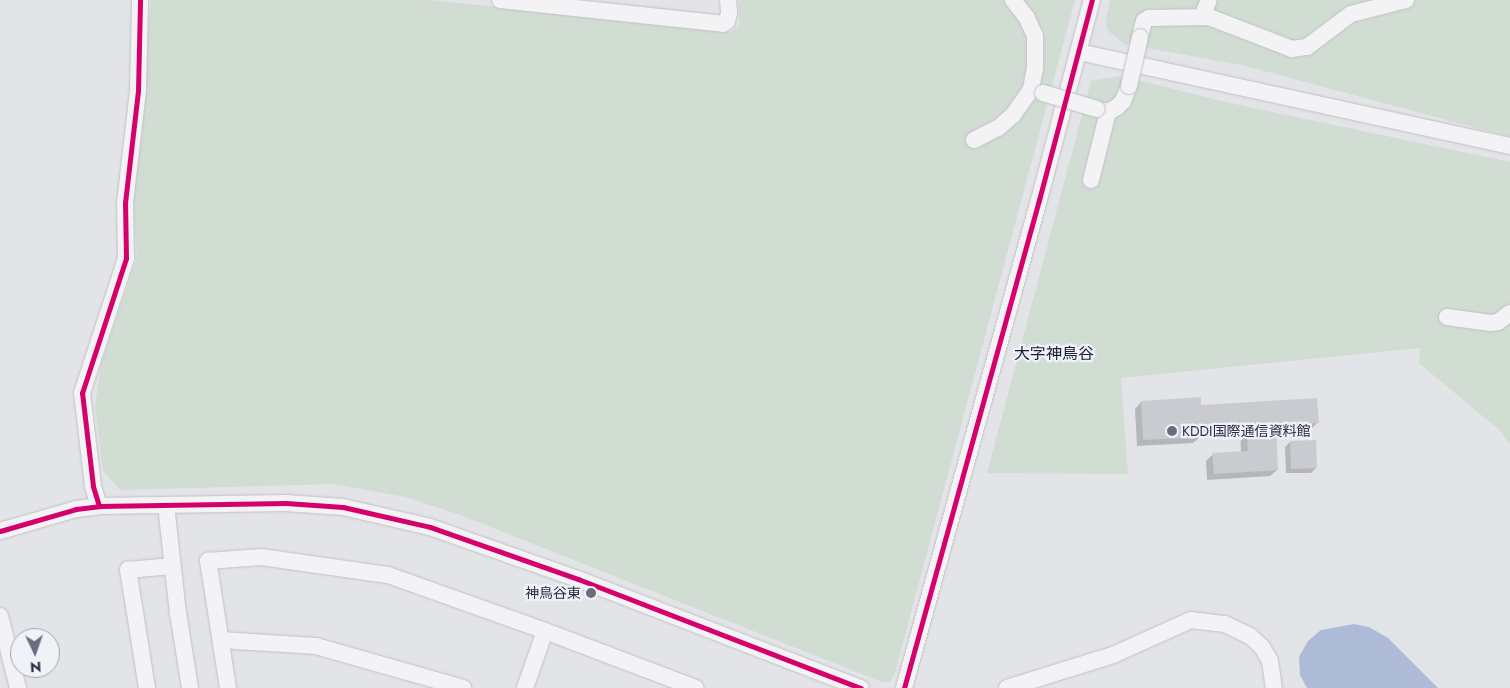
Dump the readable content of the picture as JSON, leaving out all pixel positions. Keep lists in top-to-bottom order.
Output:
{
  "districts": ["大字神鳥谷"],
  "places": ["KDDI国際通信資料館", "神鳥谷東"],
  "north": "bottom"
}
